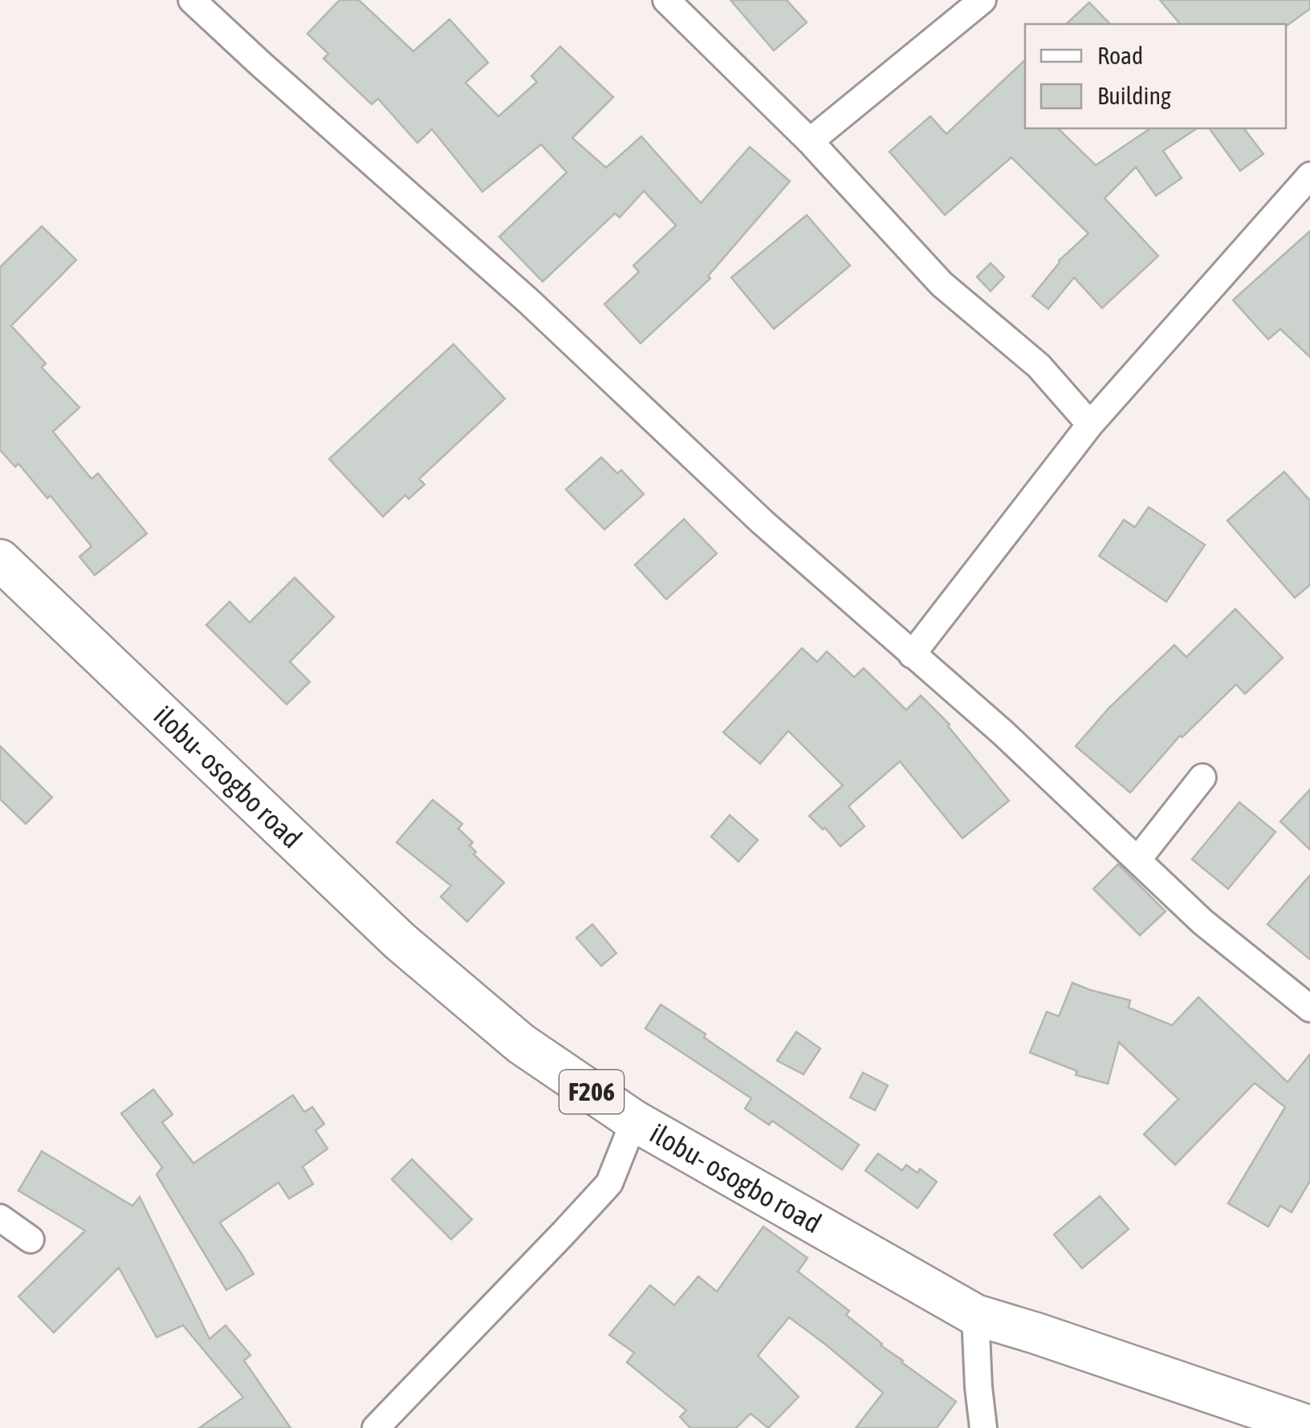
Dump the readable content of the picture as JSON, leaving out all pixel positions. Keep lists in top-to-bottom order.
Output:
{
  "streets": {
    "main road": ["ilobu- osogbo road", "F206"]
  },
  "legend": ["Road", "Building"]
}
